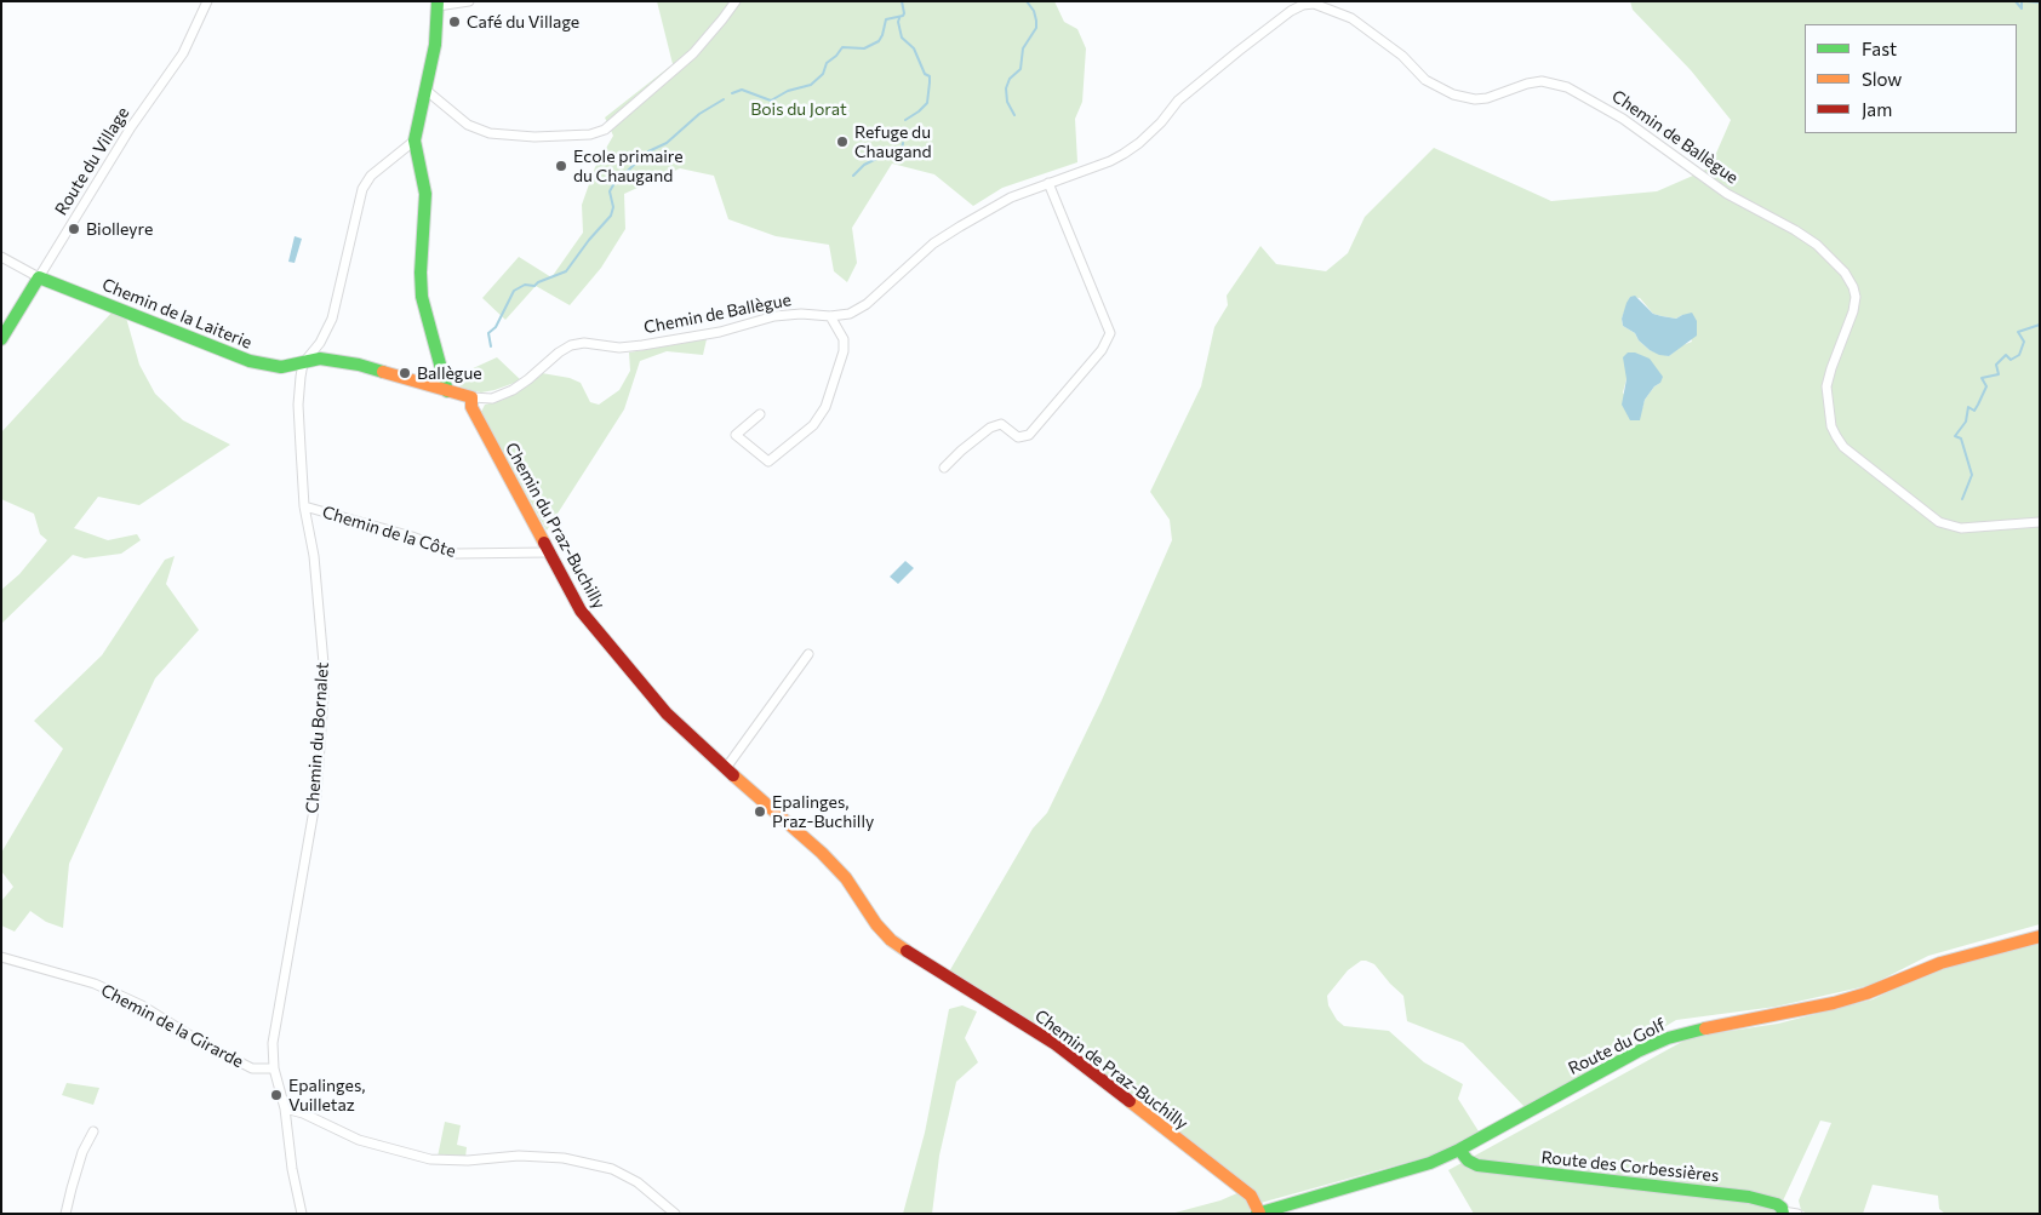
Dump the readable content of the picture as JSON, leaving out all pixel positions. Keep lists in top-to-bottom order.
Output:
{
  "streets": {
    "street": [
      "Chemin de Ballègue",
      "Route du Village",
      "Chemin de la Laiterie",
      "Chemin du Praz-Buchilly",
      "Chemin de la Côte",
      "Chemin du Bornalet",
      "Chemin de la Girarde",
      "Route du Golf",
      "Chemin de Praz-Buchilly",
      "Route des Corbessières"
    ]
  },
  "crossings": [
    ["Chemin de Ballègue", "Chemin de la Laiterie"],
    ["Chemin de Ballègue", "Chemin du Praz-Buchilly"],
    ["Route du Village", "Chemin de la Laiterie"],
    ["Chemin de la Laiterie", "Chemin du Bornalet"],
    ["Chemin du Praz-Buchilly", "Chemin de la Côte"],
    ["Chemin du Praz-Buchilly", "Chemin de Praz-Buchilly"],
    ["Chemin de la Côte", "Chemin du Bornalet"],
    ["Chemin du Bornalet", "Chemin de la Girarde"],
    ["Route du Golf", "Chemin de Praz-Buchilly"],
    ["Route du Golf", "Route des Corbessières"]
  ],
  "parks": ["Bois du Jorat"],
  "places": [
    "Café du Village",
    "Refuge du Chaugand",
    "Ecole primaire du Chaugand",
    "Biolleyre",
    "Ballègue",
    "Epalinges, Praz-Buchilly",
    "Epalinges, Vuilletaz"
  ],
  "legend": ["Fast", "Slow", "Jam"]
}
